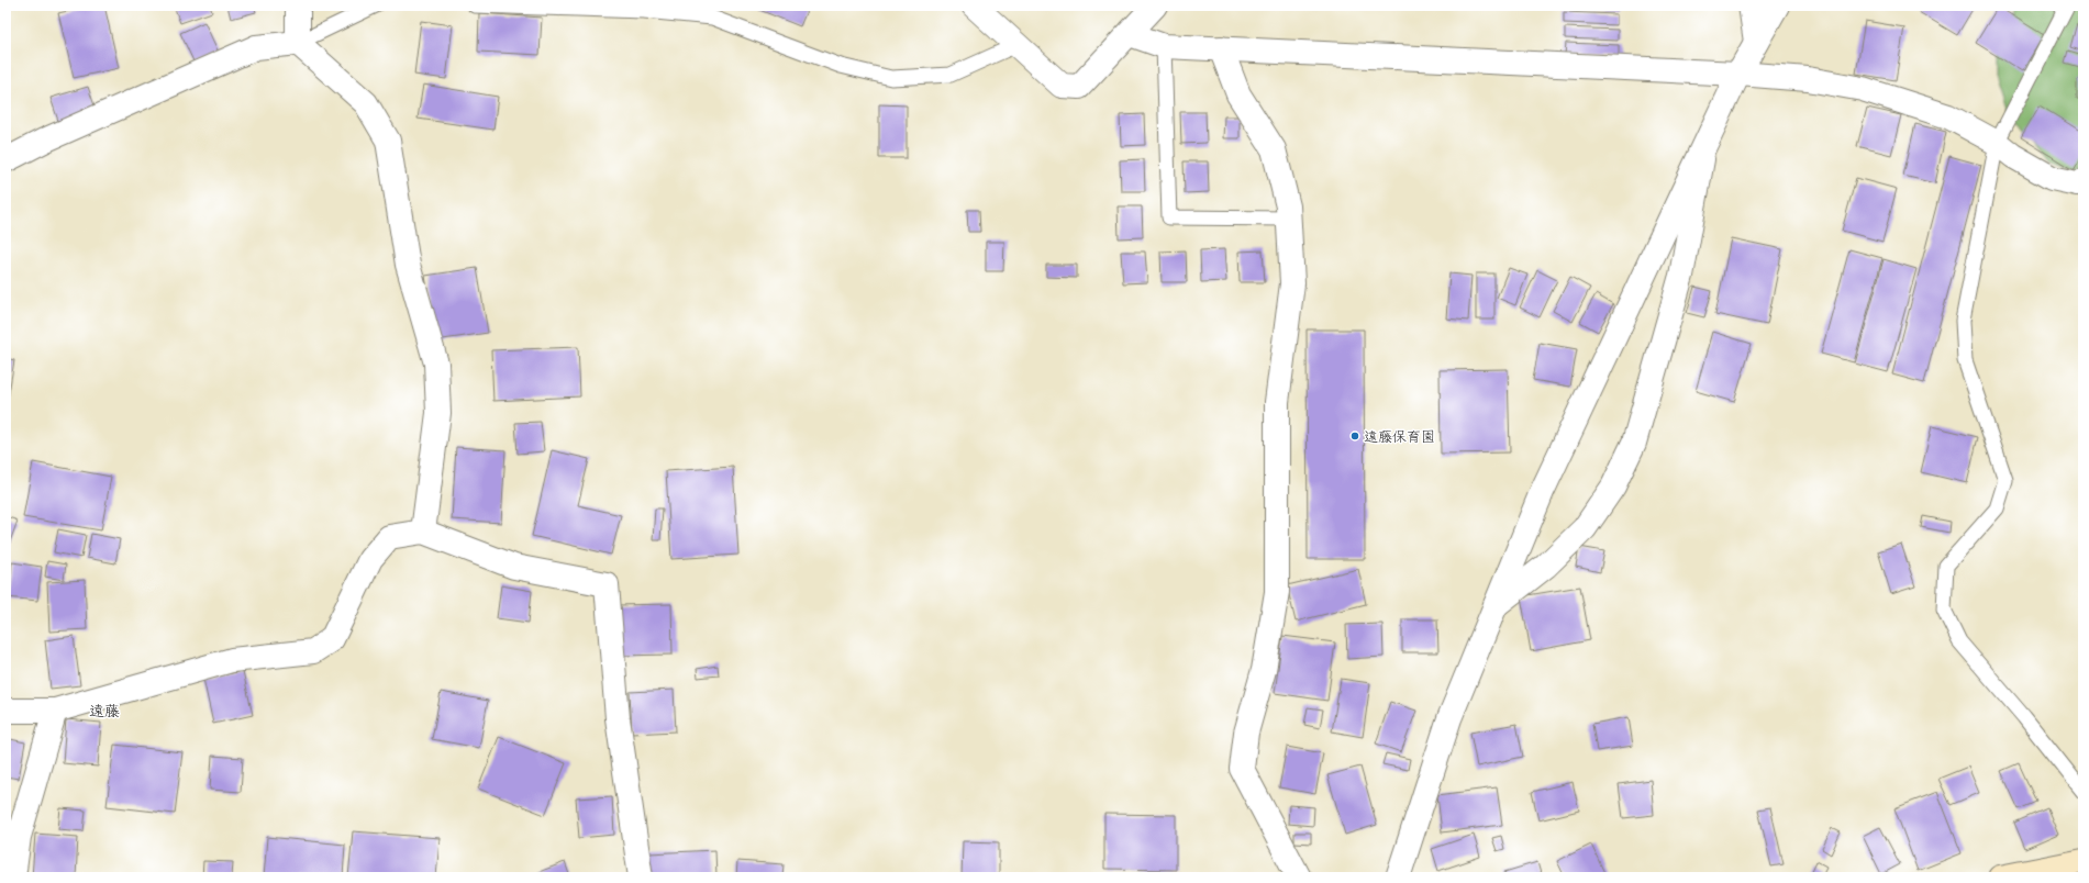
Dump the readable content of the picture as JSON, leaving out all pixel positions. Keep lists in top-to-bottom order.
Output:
{
  "districts": ["遠藤"],
  "places": ["遠藤保育園"]
}
